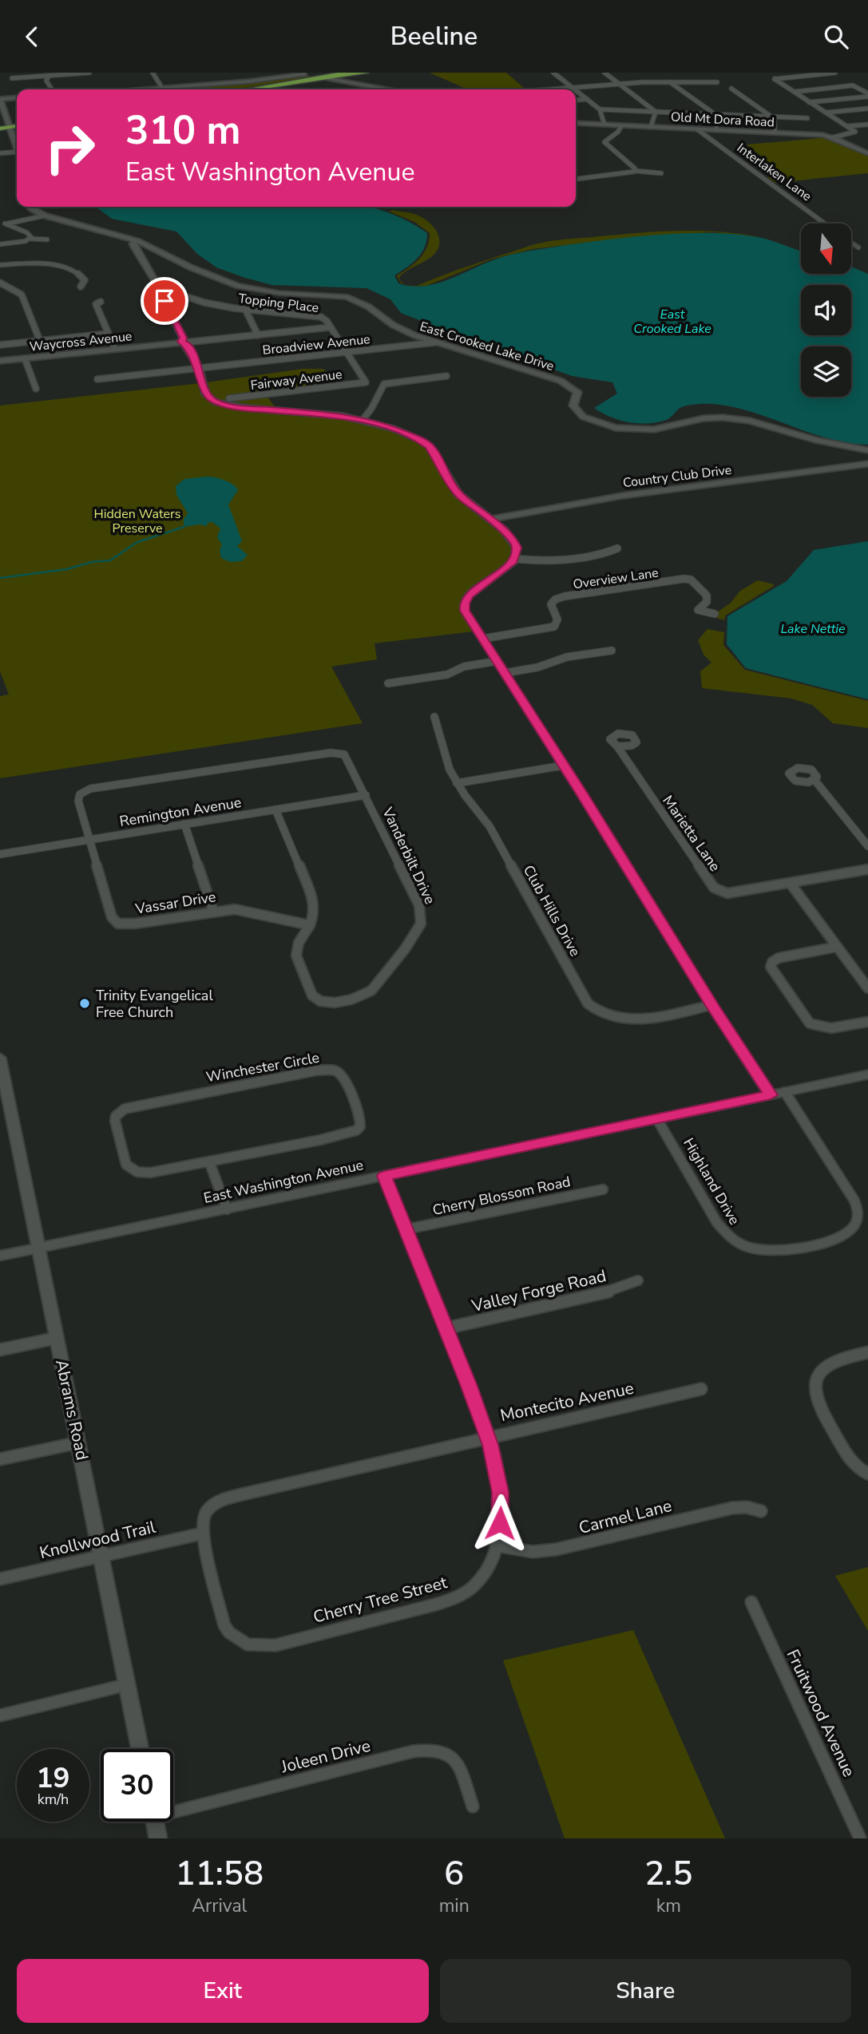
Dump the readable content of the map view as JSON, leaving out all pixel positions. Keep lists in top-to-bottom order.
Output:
{
  "streets": {
    "street": [
      "Old Mt Dora Road",
      "Interlaken Lane",
      "Topping Place",
      "Waycross Avenue",
      "Broadview Avenue",
      "East Crooked Lake Drive",
      "Fairway Avenue",
      "Country Club Drive",
      "Overview Lane",
      "Remington Avenue",
      "Marietta Lane",
      "Vanderbilt Drive",
      "Vassar Drive",
      "Club Hills Drive",
      "Winchester Circle",
      "East Washington Avenue",
      "Highland Drive",
      "Cherry Blossom Road",
      "Valley Forge Road",
      "Montecito Avenue",
      "Abrams Road",
      "Carmel Lane",
      "Knollwood Trail",
      "Cherry Tree Street",
      "Fruitwood Avenue",
      "Joleen Drive"
    ]
  },
  "crossings": [
    ["Old Mt Dora Road", "Interlaken Lane"],
    ["Topping Place", "Waycross Avenue"],
    ["Topping Place", "Broadview Avenue"],
    ["Topping Place", "Fairway Avenue"],
    ["Broadview Avenue", "East Crooked Lake Drive"],
    ["Remington Avenue", "Vanderbilt Drive"],
    ["Remington Avenue", "Vassar Drive"],
    ["Vanderbilt Drive", "Vassar Drive"],
    ["East Washington Avenue", "Highland Drive"],
    ["East Washington Avenue", "Abrams Road"],
    ["East Washington Avenue", "Cherry Tree Street"],
    ["Cherry Blossom Road", "Cherry Tree Street"],
    ["Valley Forge Road", "Cherry Tree Street"],
    ["Montecito Avenue", "Knollwood Trail"],
    ["Montecito Avenue", "Cherry Tree Street"],
    ["Abrams Road", "Knollwood Trail"],
    ["Carmel Lane", "Cherry Tree Street"],
    ["Knollwood Trail", "Cherry Tree Street"]
  ],
  "water": ["East Crooked Lake", "Lake Nettie"],
  "parks": ["Hidden Waters Preserve"],
  "places": ["Trinity Evangelical Free Church"],
  "north": "bottom",
  "page": {
    "header": "Beeline",
    "turn": ["310 m", "East Washington Avenue"],
    "speed": "19 km/h",
    "limit": "30",
    "eta": [
      "11:58",
      "Arrival",
      "6",
      "min",
      "2.5",
      "km"
    ],
    "buttons": ["Exit", "Share"]
  }
}
